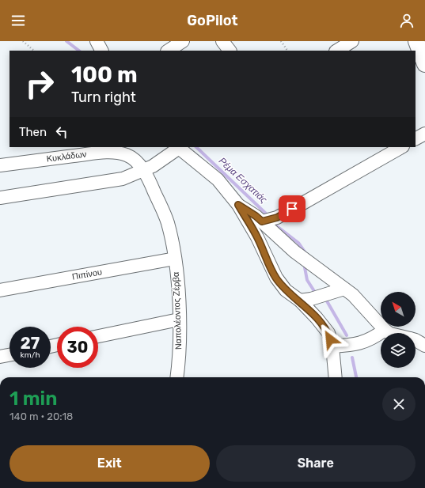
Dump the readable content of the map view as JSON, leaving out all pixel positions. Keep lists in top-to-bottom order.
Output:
{
  "streets": {
    "street": ["Κυκλάδων", "Πιπίνου", "Ναπολέοντος Ζέρβα"]
  },
  "crossings": [
    ["Κυκλάδων", "Ναπολέοντος Ζέρβα"],
    ["Πιπίνου", "Ναπολέοντος Ζέρβα"]
  ],
  "water": ["Ρέμα Εσχατιάς"],
  "north": "top left",
  "page": {
    "header": "GoPilot",
    "turn": ["100 m", "Turn right"],
    "then": "Then",
    "speed": "27 km/h",
    "limit": "30",
    "heading": ["1 min", "140 m · 20:18"],
    "buttons": ["Exit", "Share"]
  }
}
